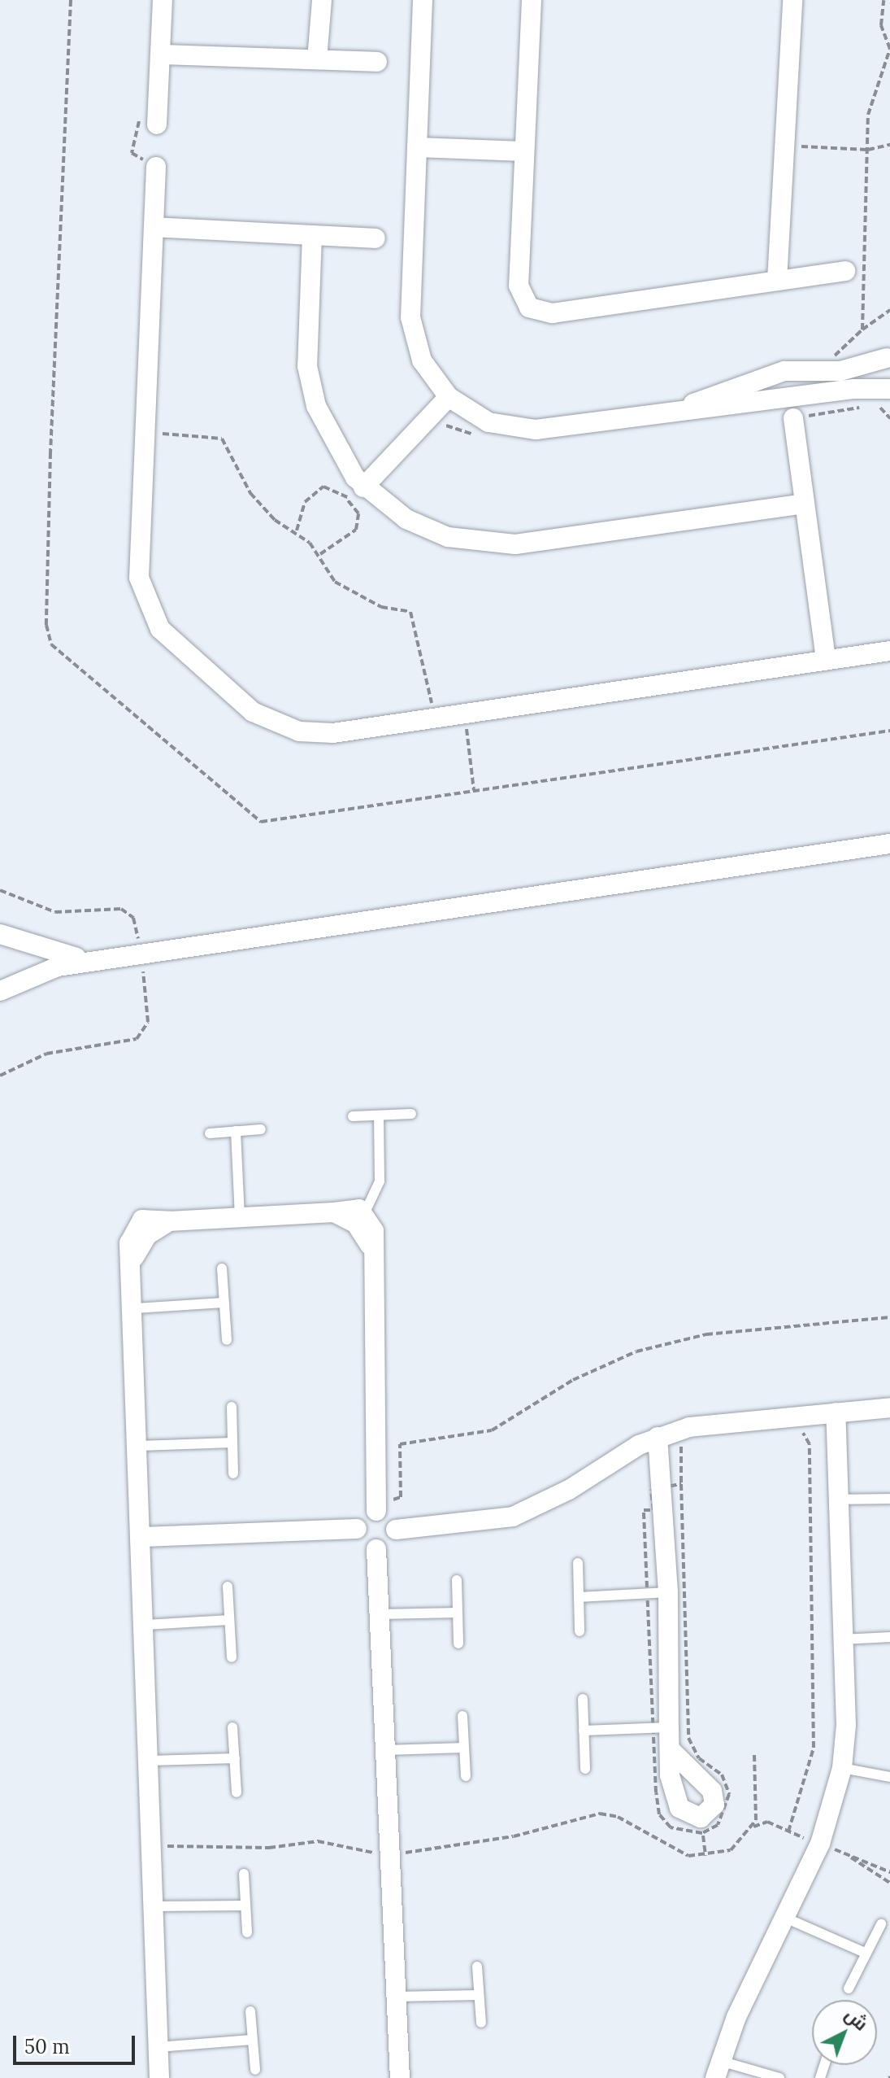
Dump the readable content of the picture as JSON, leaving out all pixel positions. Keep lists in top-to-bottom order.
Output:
{
  "scale_bar": "50 m",
  "north": "top right"
}
